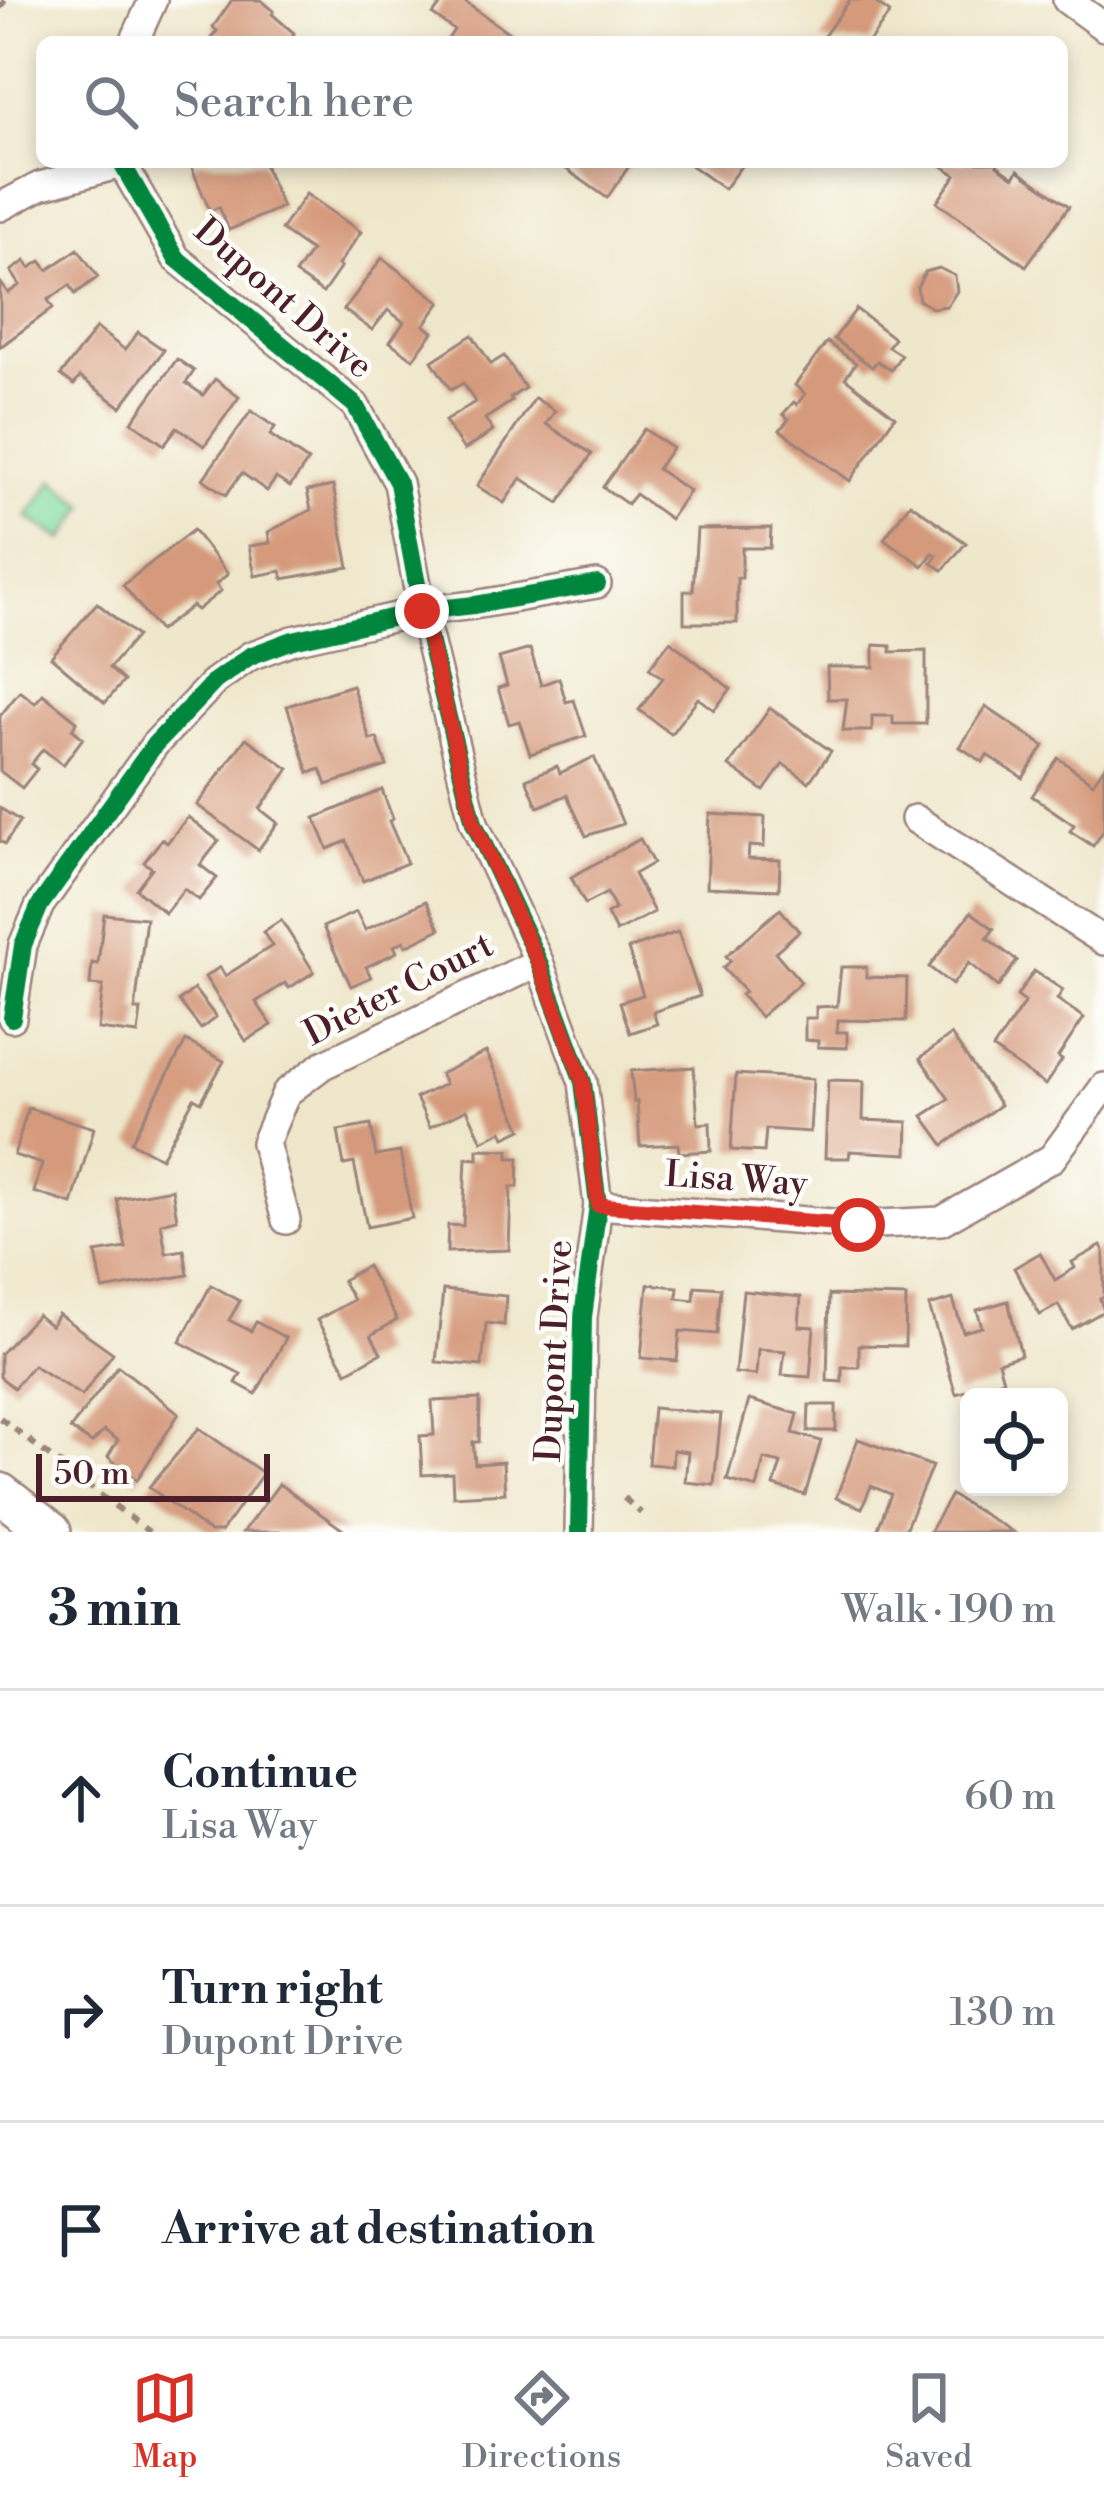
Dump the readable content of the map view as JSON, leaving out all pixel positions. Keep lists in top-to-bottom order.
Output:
{
  "streets": {
    "street": ["Dupont Drive", "Dieter Court", "Lisa Way"]
  },
  "crossings": [
    ["Dupont Drive", "Dieter Court"],
    ["Dupont Drive", "Lisa Way"]
  ],
  "scale_bar": "50 m",
  "page": {
    "search": "Search here",
    "scale": "50 m",
    "heading": ["3 min", "Walk · 190 m"],
    "list": [
      ["Continue", "Lisa Way", "60 m"],
      ["Turn right", "Dupont Drive", "130 m"],
      "Arrive at destination"
    ],
    "nav": ["Map", "Directions", "Saved"]
  }
}
